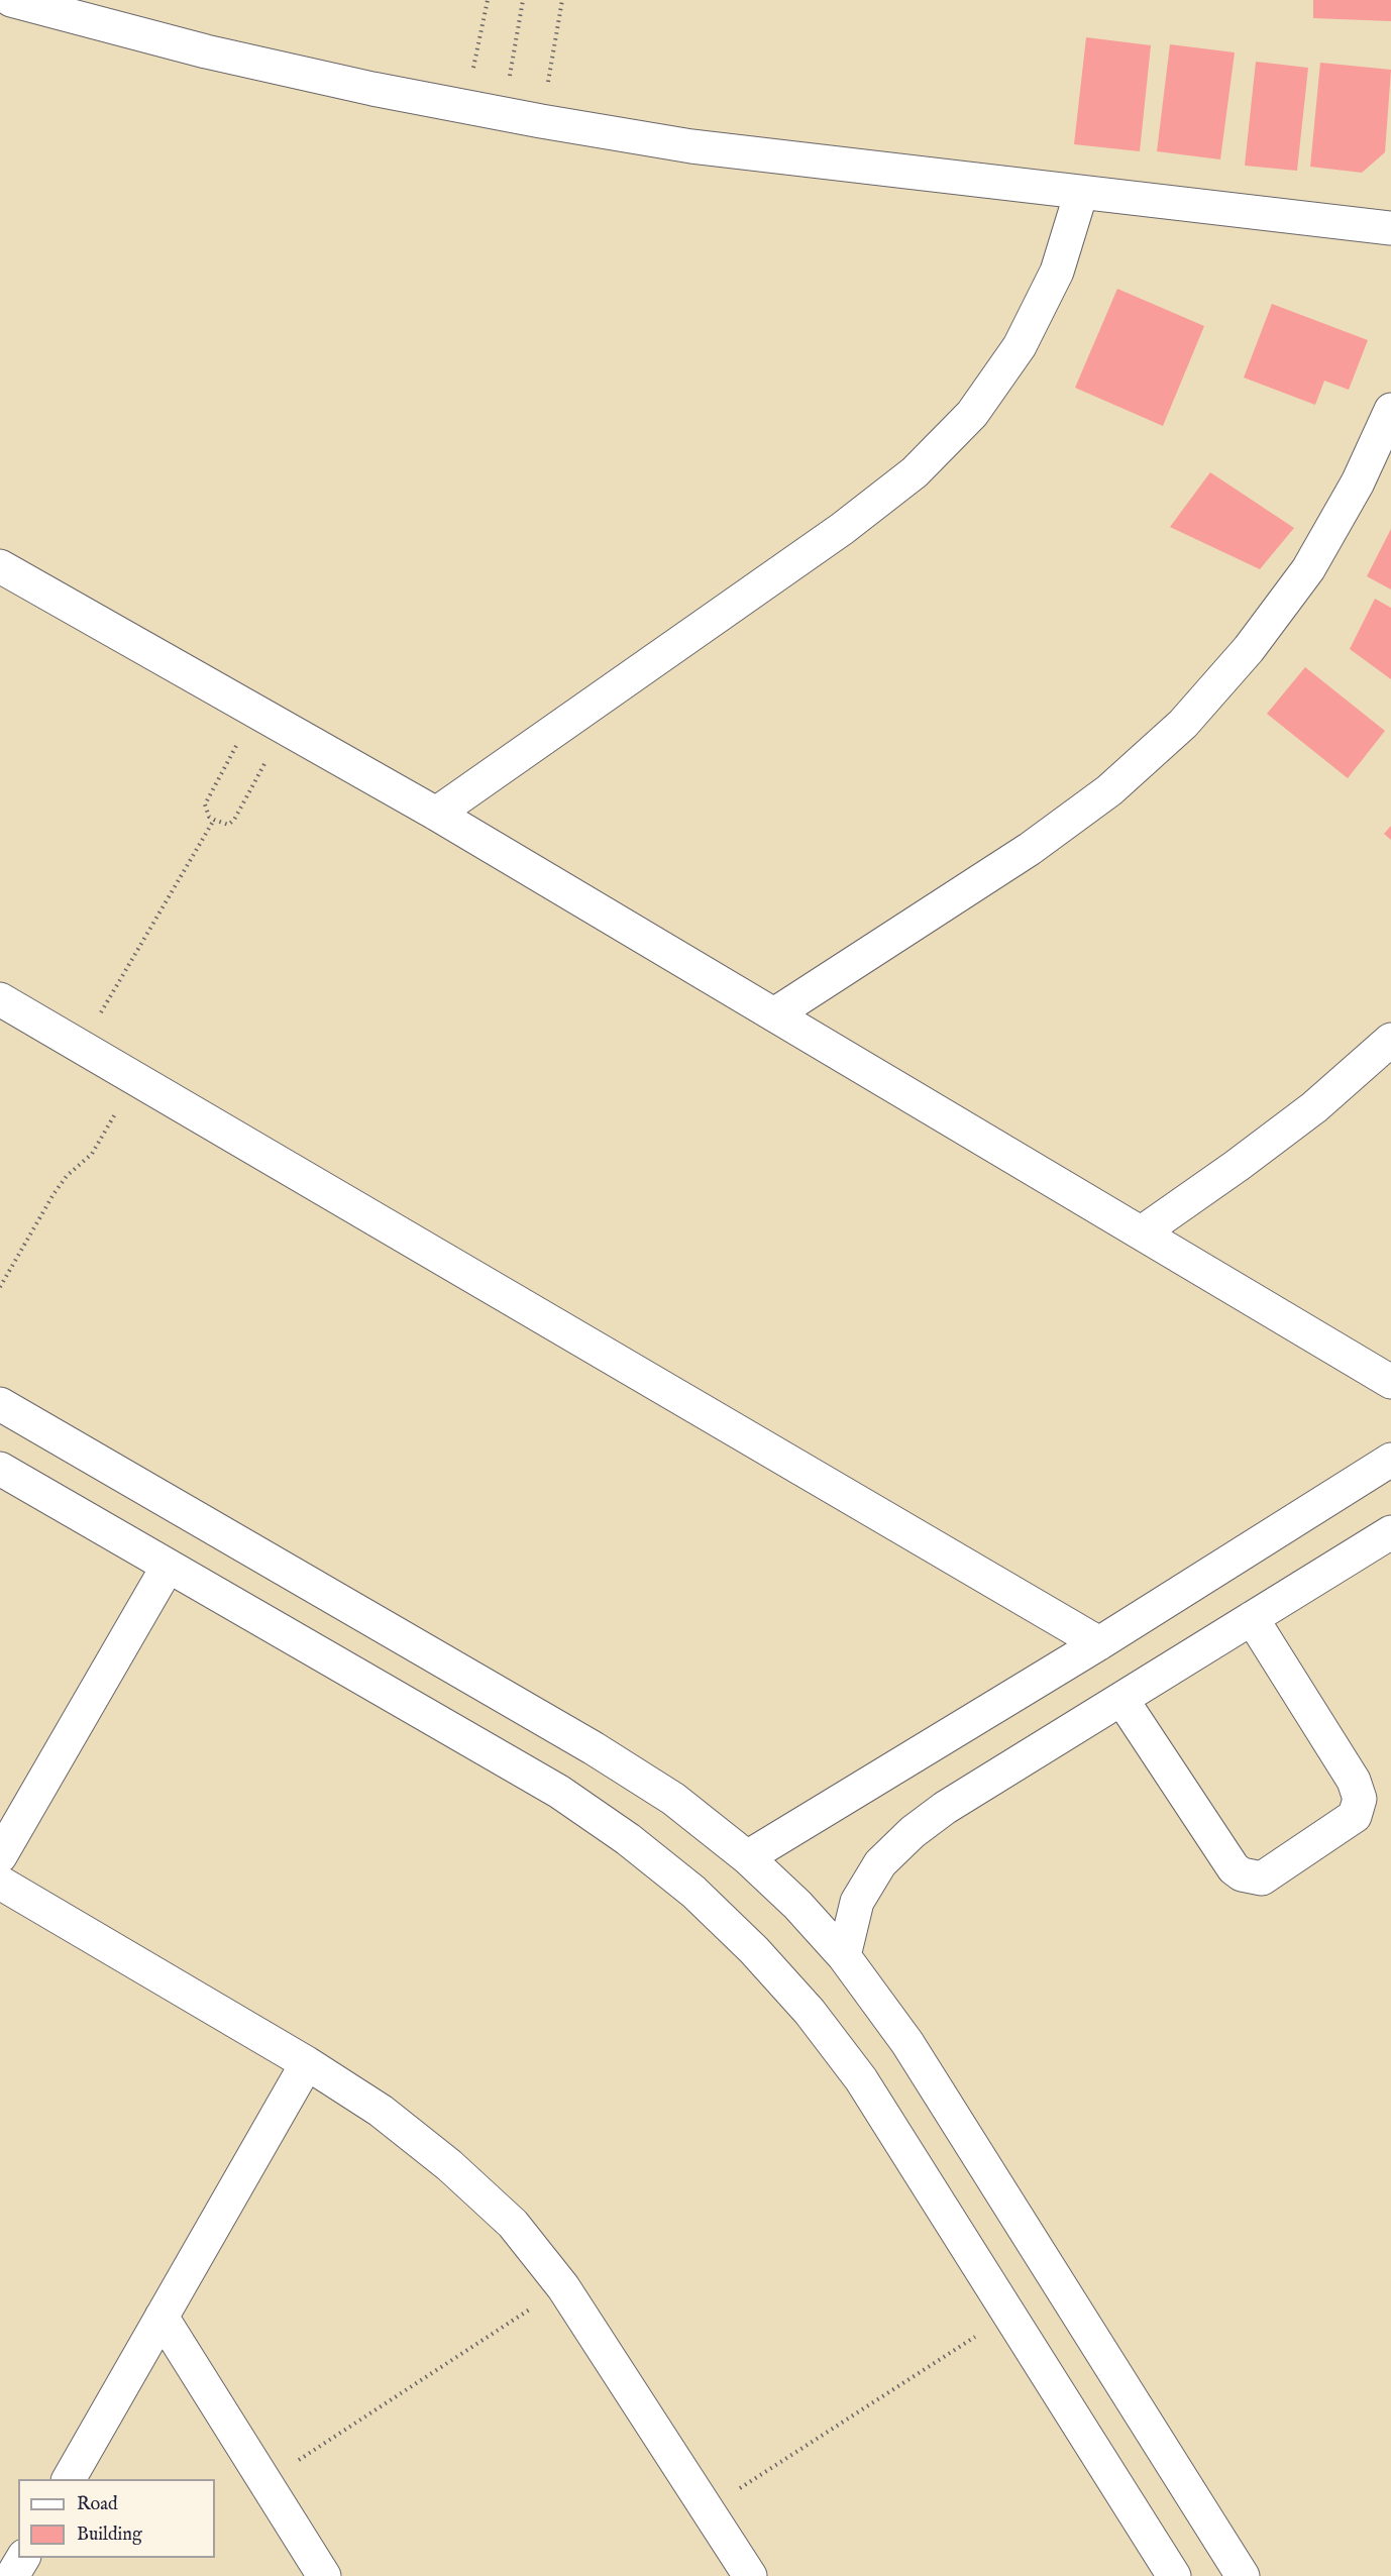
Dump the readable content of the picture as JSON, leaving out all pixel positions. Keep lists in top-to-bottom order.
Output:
{
  "legend": ["Road", "Building"]
}
